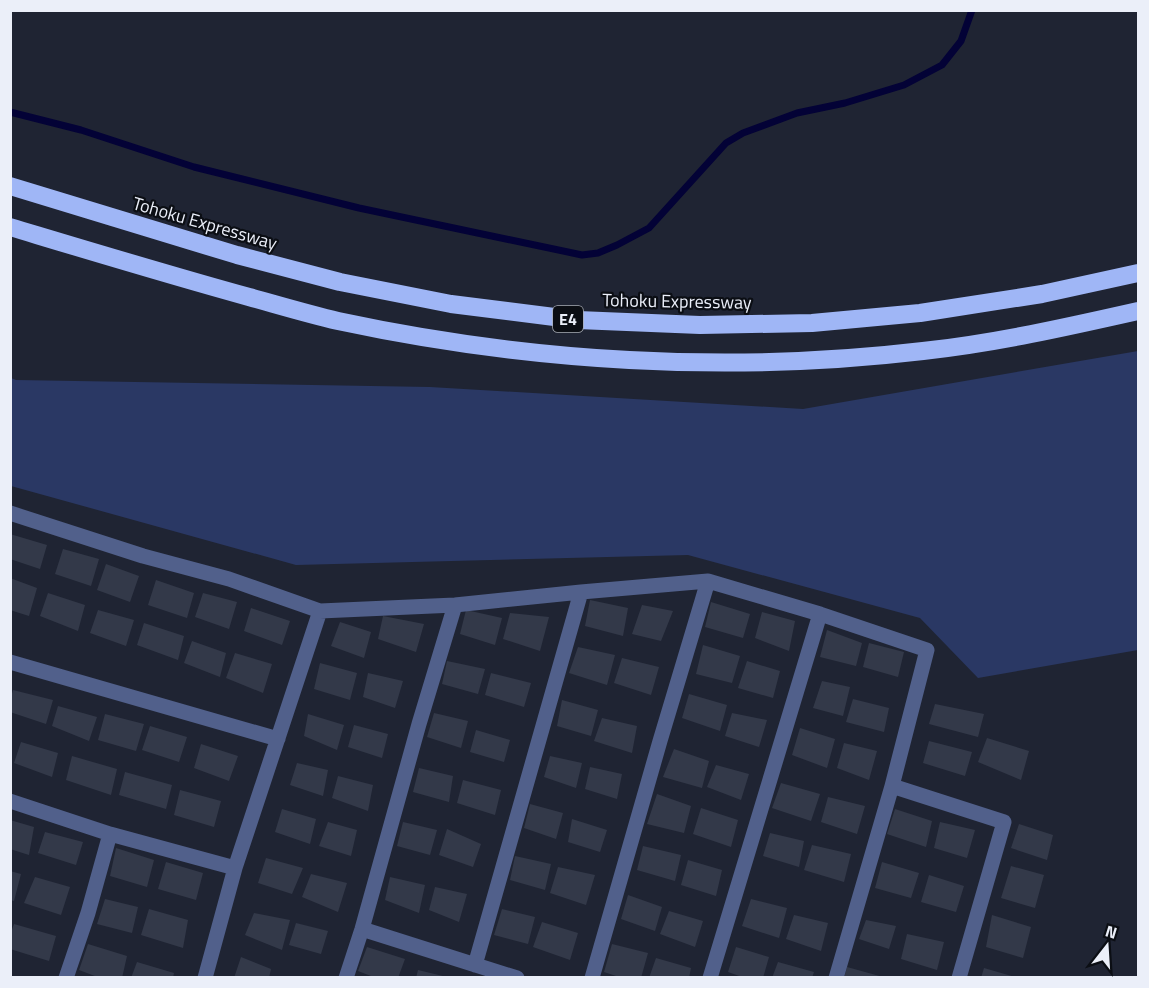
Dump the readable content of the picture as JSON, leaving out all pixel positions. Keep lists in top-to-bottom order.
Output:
{
  "streets": {
    "highway": ["Tohoku Expressway", "E4"]
  },
  "north": "top"
}
